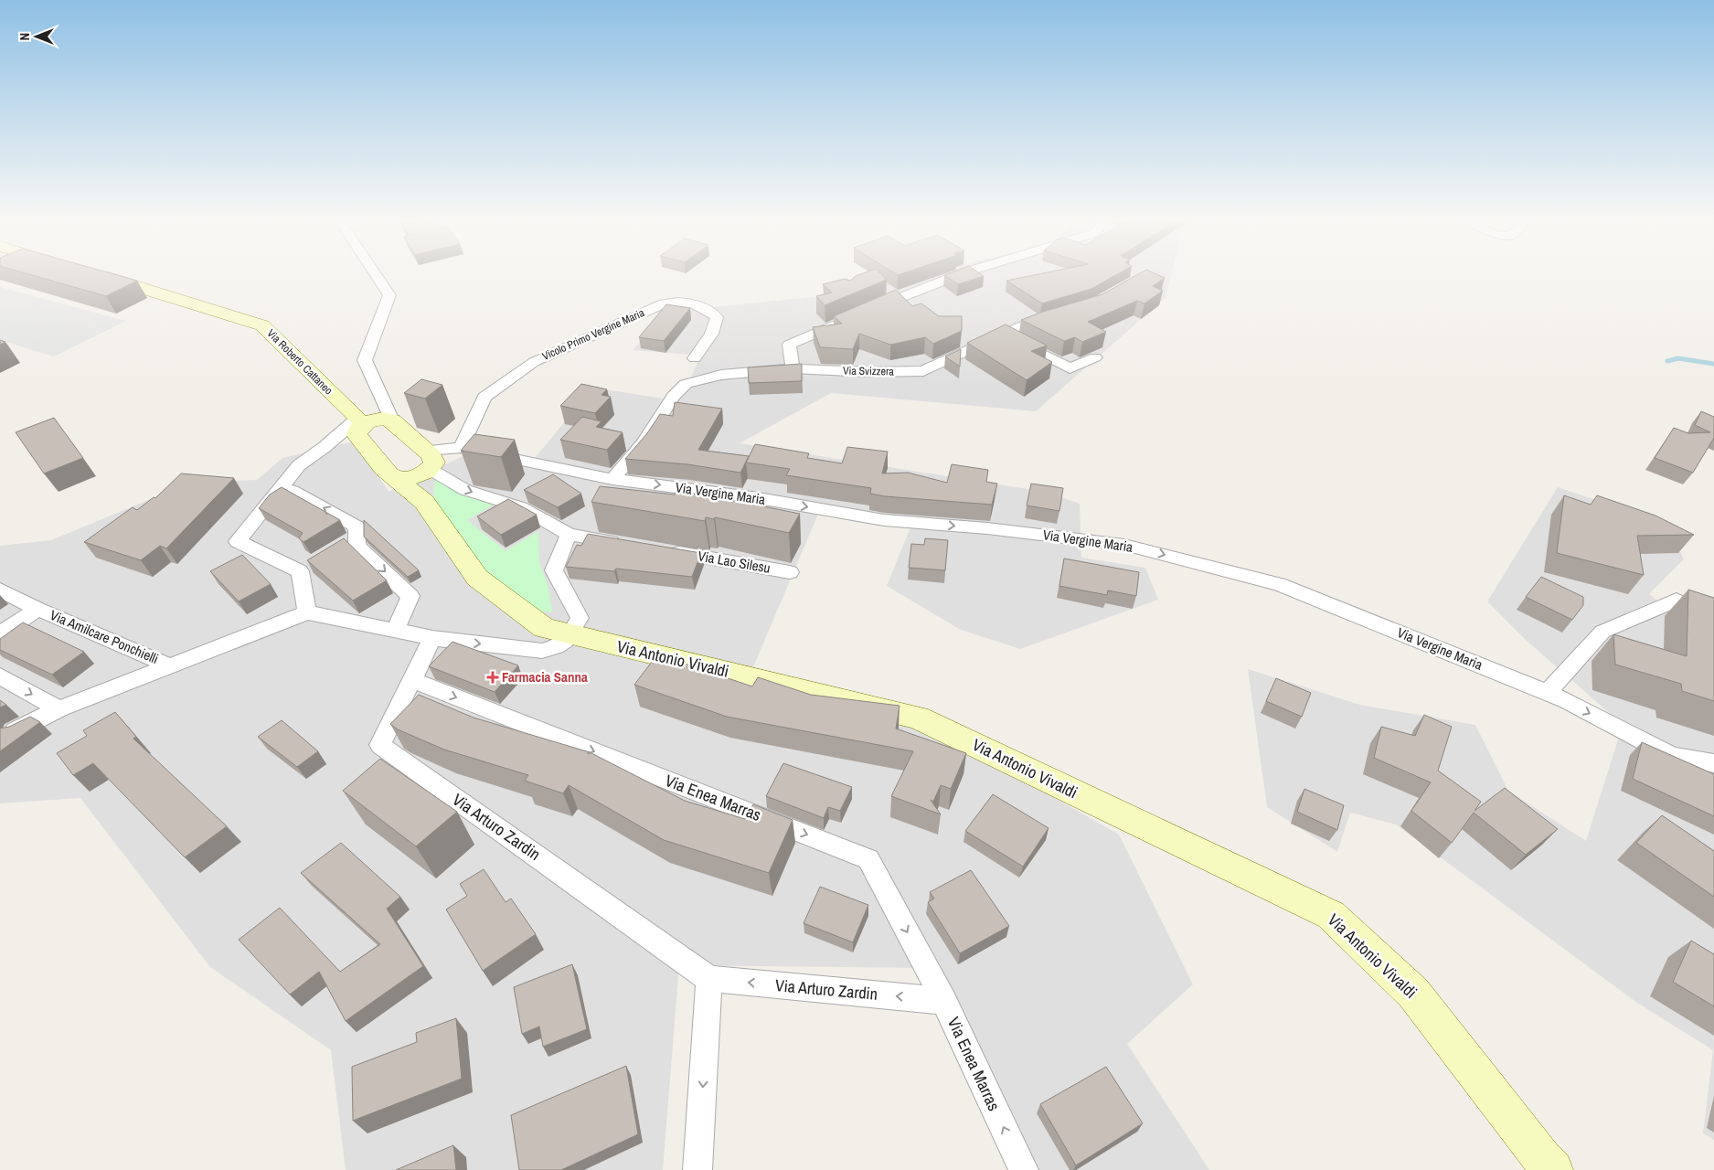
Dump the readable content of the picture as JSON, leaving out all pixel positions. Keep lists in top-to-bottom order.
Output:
{
  "streets": {
    "main road": ["Via Roberto Cattaneo", "Via Antonio Vivaldi"],
    "street": [
      "Vicolo Primo Vergine Maria",
      "Via Svizzera",
      "Via Vergine Maria",
      "Via Lao Silesu",
      "Via Amilcare Ponchielli",
      "Via Enea Marras",
      "Via Arturo Zardin"
    ]
  },
  "crossings": [
    ["Vicolo Primo Vergine Maria", "Via Vergine Maria"],
    ["Via Roberto Cattaneo", "Via Antonio Vivaldi"],
    ["Via Svizzera", "Via Vergine Maria"],
    ["Via Enea Marras", "Via Arturo Zardin"]
  ],
  "one_way": ["Via Vergine Maria"],
  "places": {
    "health": ["Farmacia Sanna"]
  },
  "north": "left"
}
